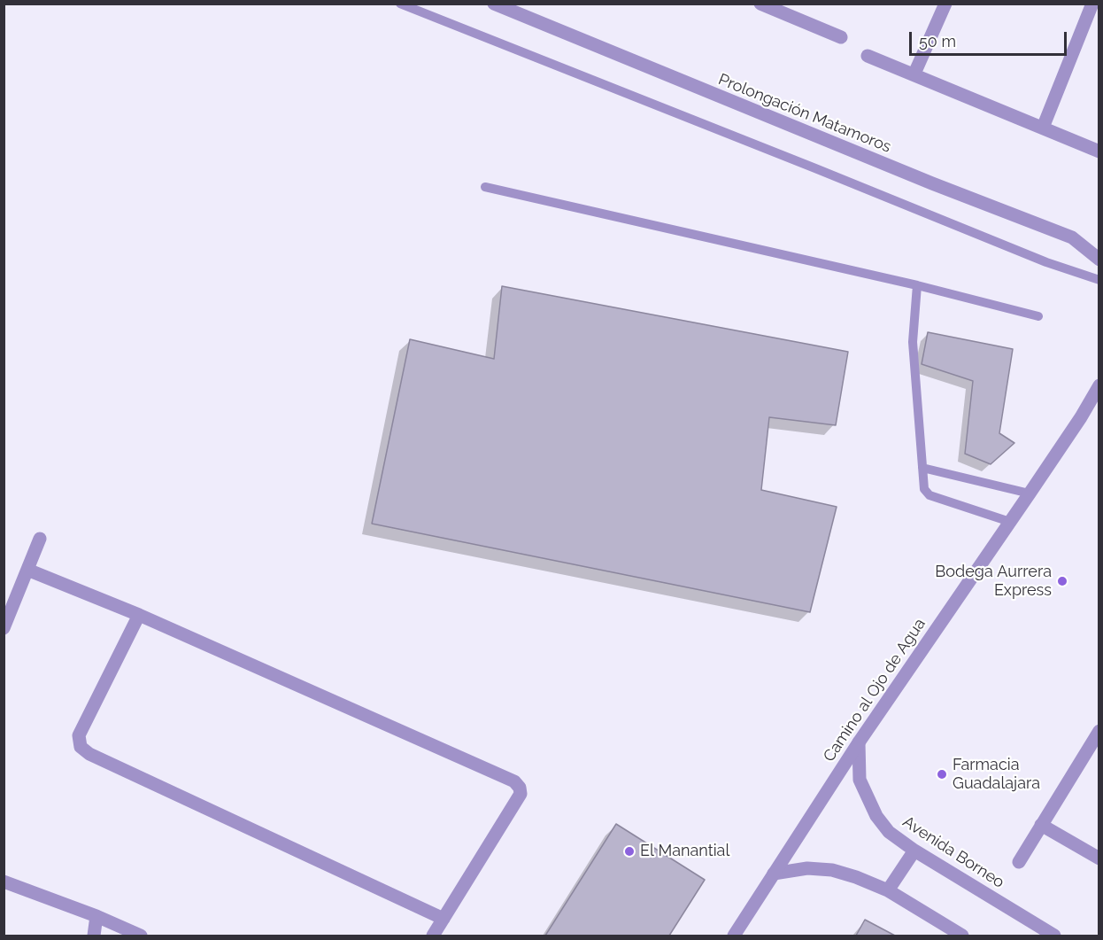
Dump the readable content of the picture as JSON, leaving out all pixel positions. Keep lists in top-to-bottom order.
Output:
{
  "streets": {
    "street": ["Prolongación Matamoros", "Camino al Ojo de Agua", "Avenida Borneo"]
  },
  "crossings": [
    ["Camino al Ojo de Agua", "Avenida Borneo"]
  ],
  "places": ["Bodega Aurrera Express", "Farmacia Guadalajara", "El Manantial"],
  "scale_bar": "50 m"
}
